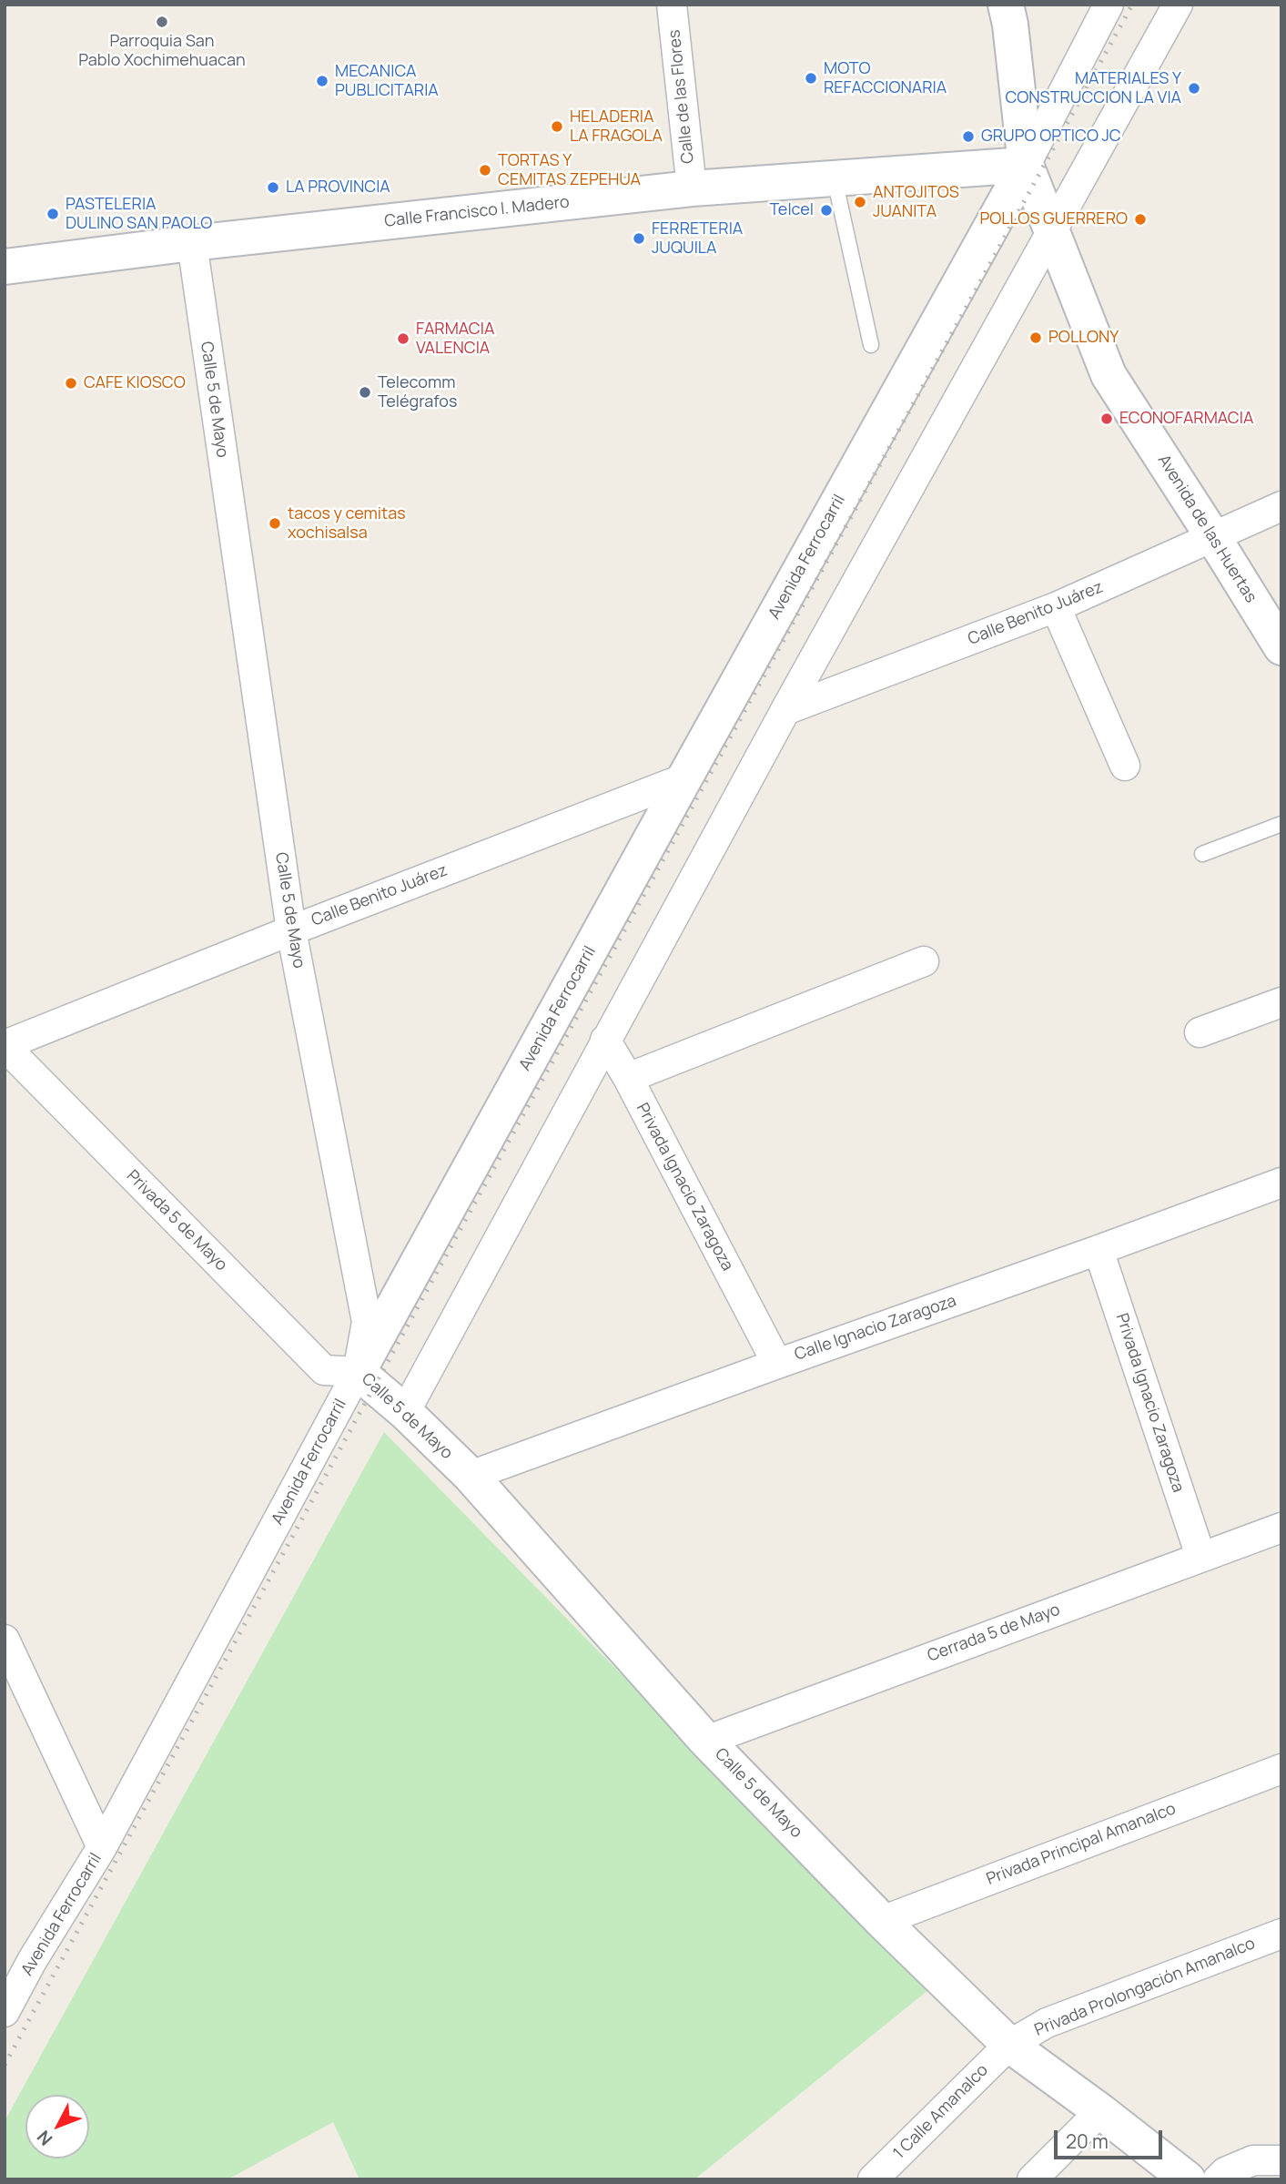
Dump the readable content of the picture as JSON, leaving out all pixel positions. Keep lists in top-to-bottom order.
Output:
{
  "streets": {
    "street": [
      "Calle de las Flores",
      "Calle Francisco I. Madero",
      "Calle 5 de Mayo",
      "Avenida de las Huertas",
      "Avenida Ferrocarril",
      "Calle Benito Juárez",
      "Privada Ignacio Zaragoza",
      "Privada 5 de Mayo",
      "Calle Ignacio Zaragoza",
      "Cerrada 5 de Mayo",
      "Privada Principal Amanalco",
      "Privada Prolongación Amanalco",
      "1 Calle Amanalco"
    ]
  },
  "crossings": [
    ["Calle de las Flores", "Calle Francisco I. Madero"],
    ["Calle Francisco I. Madero", "Calle 5 de Mayo"],
    ["Calle Francisco I. Madero", "Avenida de las Huertas"],
    ["Calle Francisco I. Madero", "Avenida Ferrocarril"],
    ["Calle 5 de Mayo", "Avenida Ferrocarril"],
    ["Calle 5 de Mayo", "Calle Benito Juárez"],
    ["Calle 5 de Mayo", "Privada 5 de Mayo"],
    ["Calle 5 de Mayo", "Calle Ignacio Zaragoza"],
    ["Calle 5 de Mayo", "Cerrada 5 de Mayo"],
    ["Calle 5 de Mayo", "Privada Principal Amanalco"],
    ["Calle 5 de Mayo", "Privada Prolongación Amanalco"],
    ["Calle 5 de Mayo", "1 Calle Amanalco"],
    ["Avenida de las Huertas", "Avenida Ferrocarril"],
    ["Avenida de las Huertas", "Calle Benito Juárez"],
    ["Avenida Ferrocarril", "Calle Benito Juárez"],
    ["Avenida Ferrocarril", "Privada 5 de Mayo"],
    ["Calle Benito Juárez", "Privada 5 de Mayo"],
    ["Privada Ignacio Zaragoza", "Calle Ignacio Zaragoza"],
    ["Privada Ignacio Zaragoza", "Cerrada 5 de Mayo"],
    ["Privada Prolongación Amanalco", "1 Calle Amanalco"]
  ],
  "places": [
    "Parroquia San Pablo Xochimehuacan",
    "MOTO REFACCIONARIA",
    "MECANICA PUBLICITARIA",
    "MATERIALES Y CONSTRUCCION LA VIA",
    "HELADERIA LA FRAGOLA",
    "GRUPO OPTICO JC",
    "TORTAS Y CEMITAS ZEPEHUA",
    "LA PROVINCIA",
    "ANTOJITOS JUANITA",
    "Telcel",
    "PASTELERIA DULINO SAN PAOLO",
    "POLLOS GUERRERO",
    "FERRETERIA JUQUILA",
    "POLLONY",
    "FARMACIA VALENCIA",
    "CAFE KIOSCO",
    "Telecomm Telégrafos",
    "ECONOFARMACIA",
    "tacos y cemitas xochisalsa"
  ],
  "scale_bar": "20 m",
  "north": "bottom left"
}
